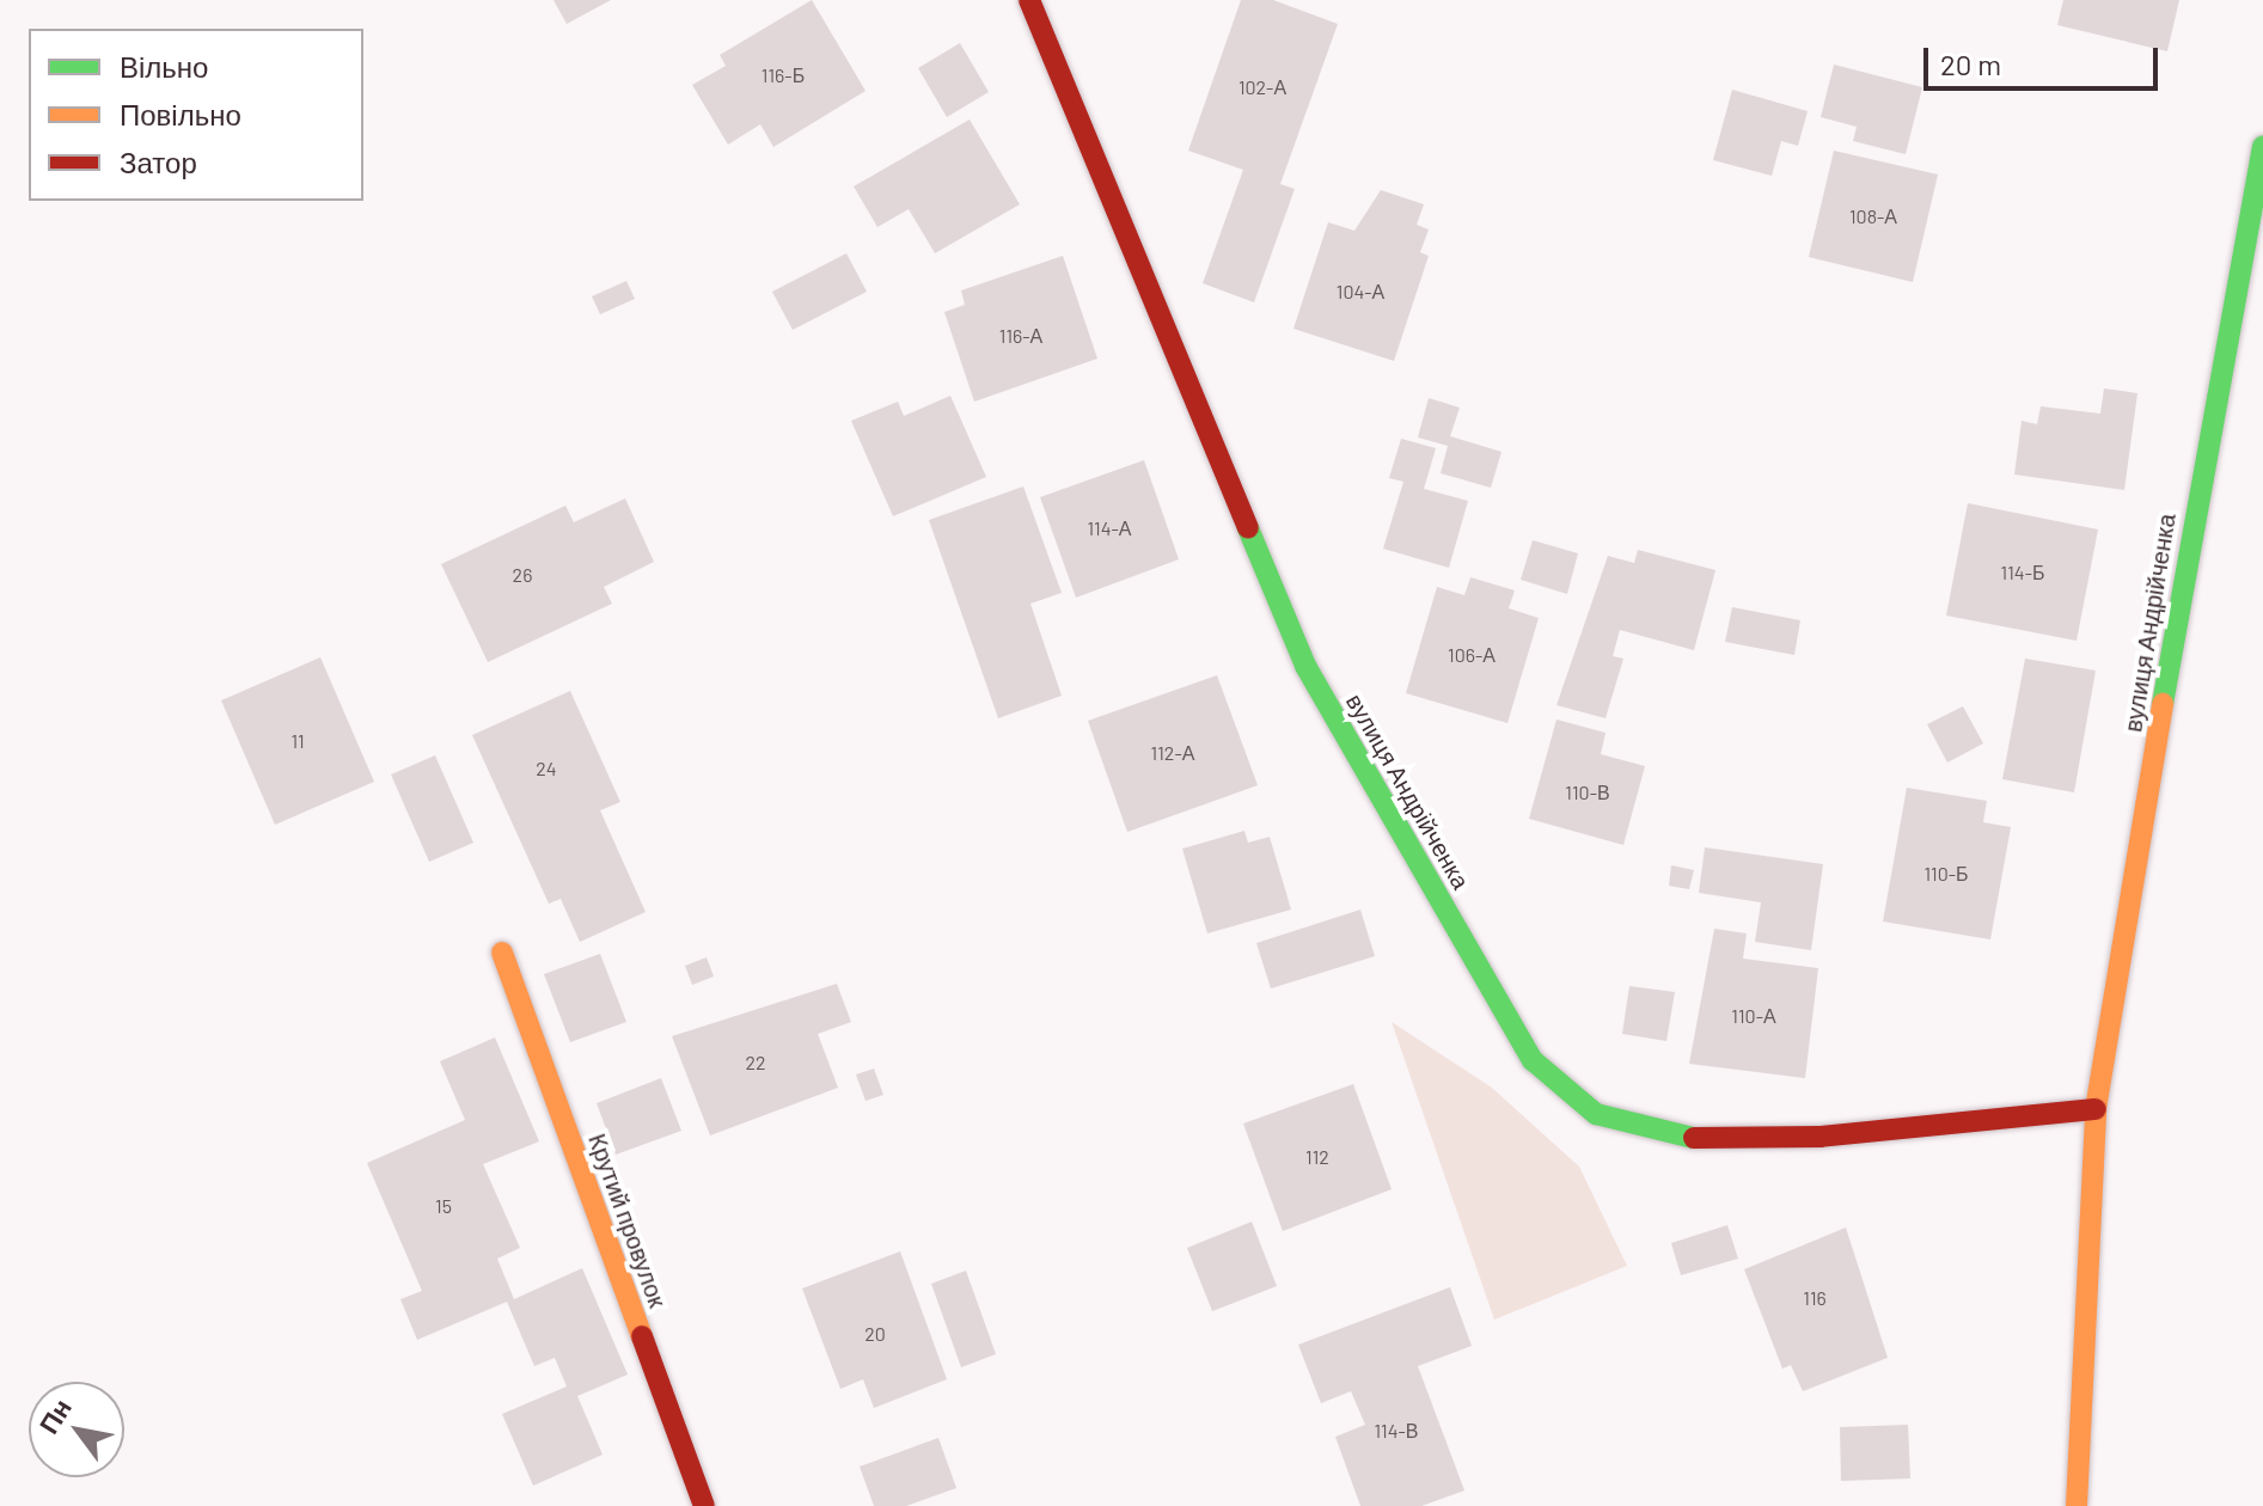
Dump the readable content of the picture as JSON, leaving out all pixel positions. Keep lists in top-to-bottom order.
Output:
{
  "streets": {
    "street": ["вулиця Андрійченка", "Крутий провулок"]
  },
  "house_numbers": [
    "116-Б",
    "102-А",
    "108-А",
    "104-А",
    "116-А",
    "114-А",
    "114-Б",
    "26",
    "106-А",
    "11",
    "112-А",
    "24",
    "110-В",
    "110-Б",
    "110-А",
    "22",
    "112",
    "15",
    "116",
    "20",
    "114-В"
  ],
  "legend": ["Вільно", "Повільно", "Затор"],
  "scale_bar": "20 m",
  "north": "top left"
}
